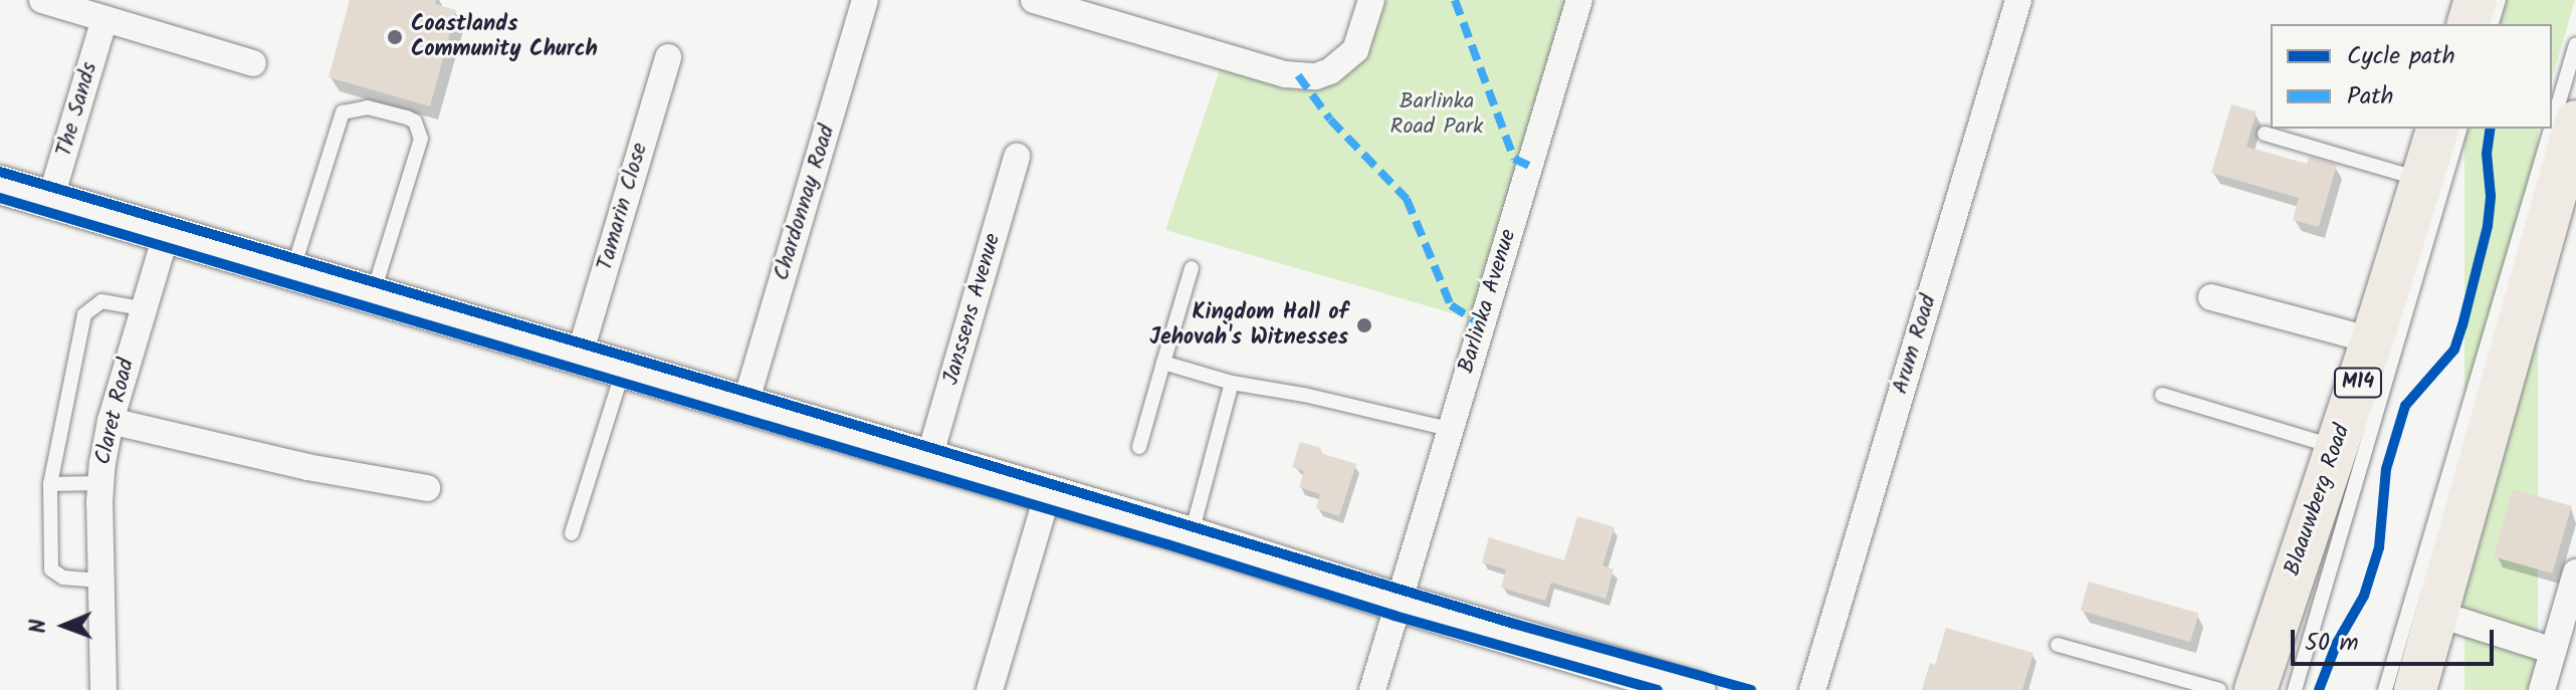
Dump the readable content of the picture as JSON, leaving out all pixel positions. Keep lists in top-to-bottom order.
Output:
{
  "streets": {
    "main road": ["M14", "Blaauwberg Road"],
    "street": [
      "The Sands",
      "Chardonnay Road",
      "Tamarin Close",
      "Barlinka Avenue",
      "Janssens Avenue",
      "Arum Road",
      "Claret Road"
    ]
  },
  "parks": ["Barlinka Road Park"],
  "places": ["Coastlands Community Church", "Kingdom Hall of Jehovah's Witnesses"],
  "legend": ["Cycle path", "Path"],
  "scale_bar": "50 m",
  "north": "left"
}
